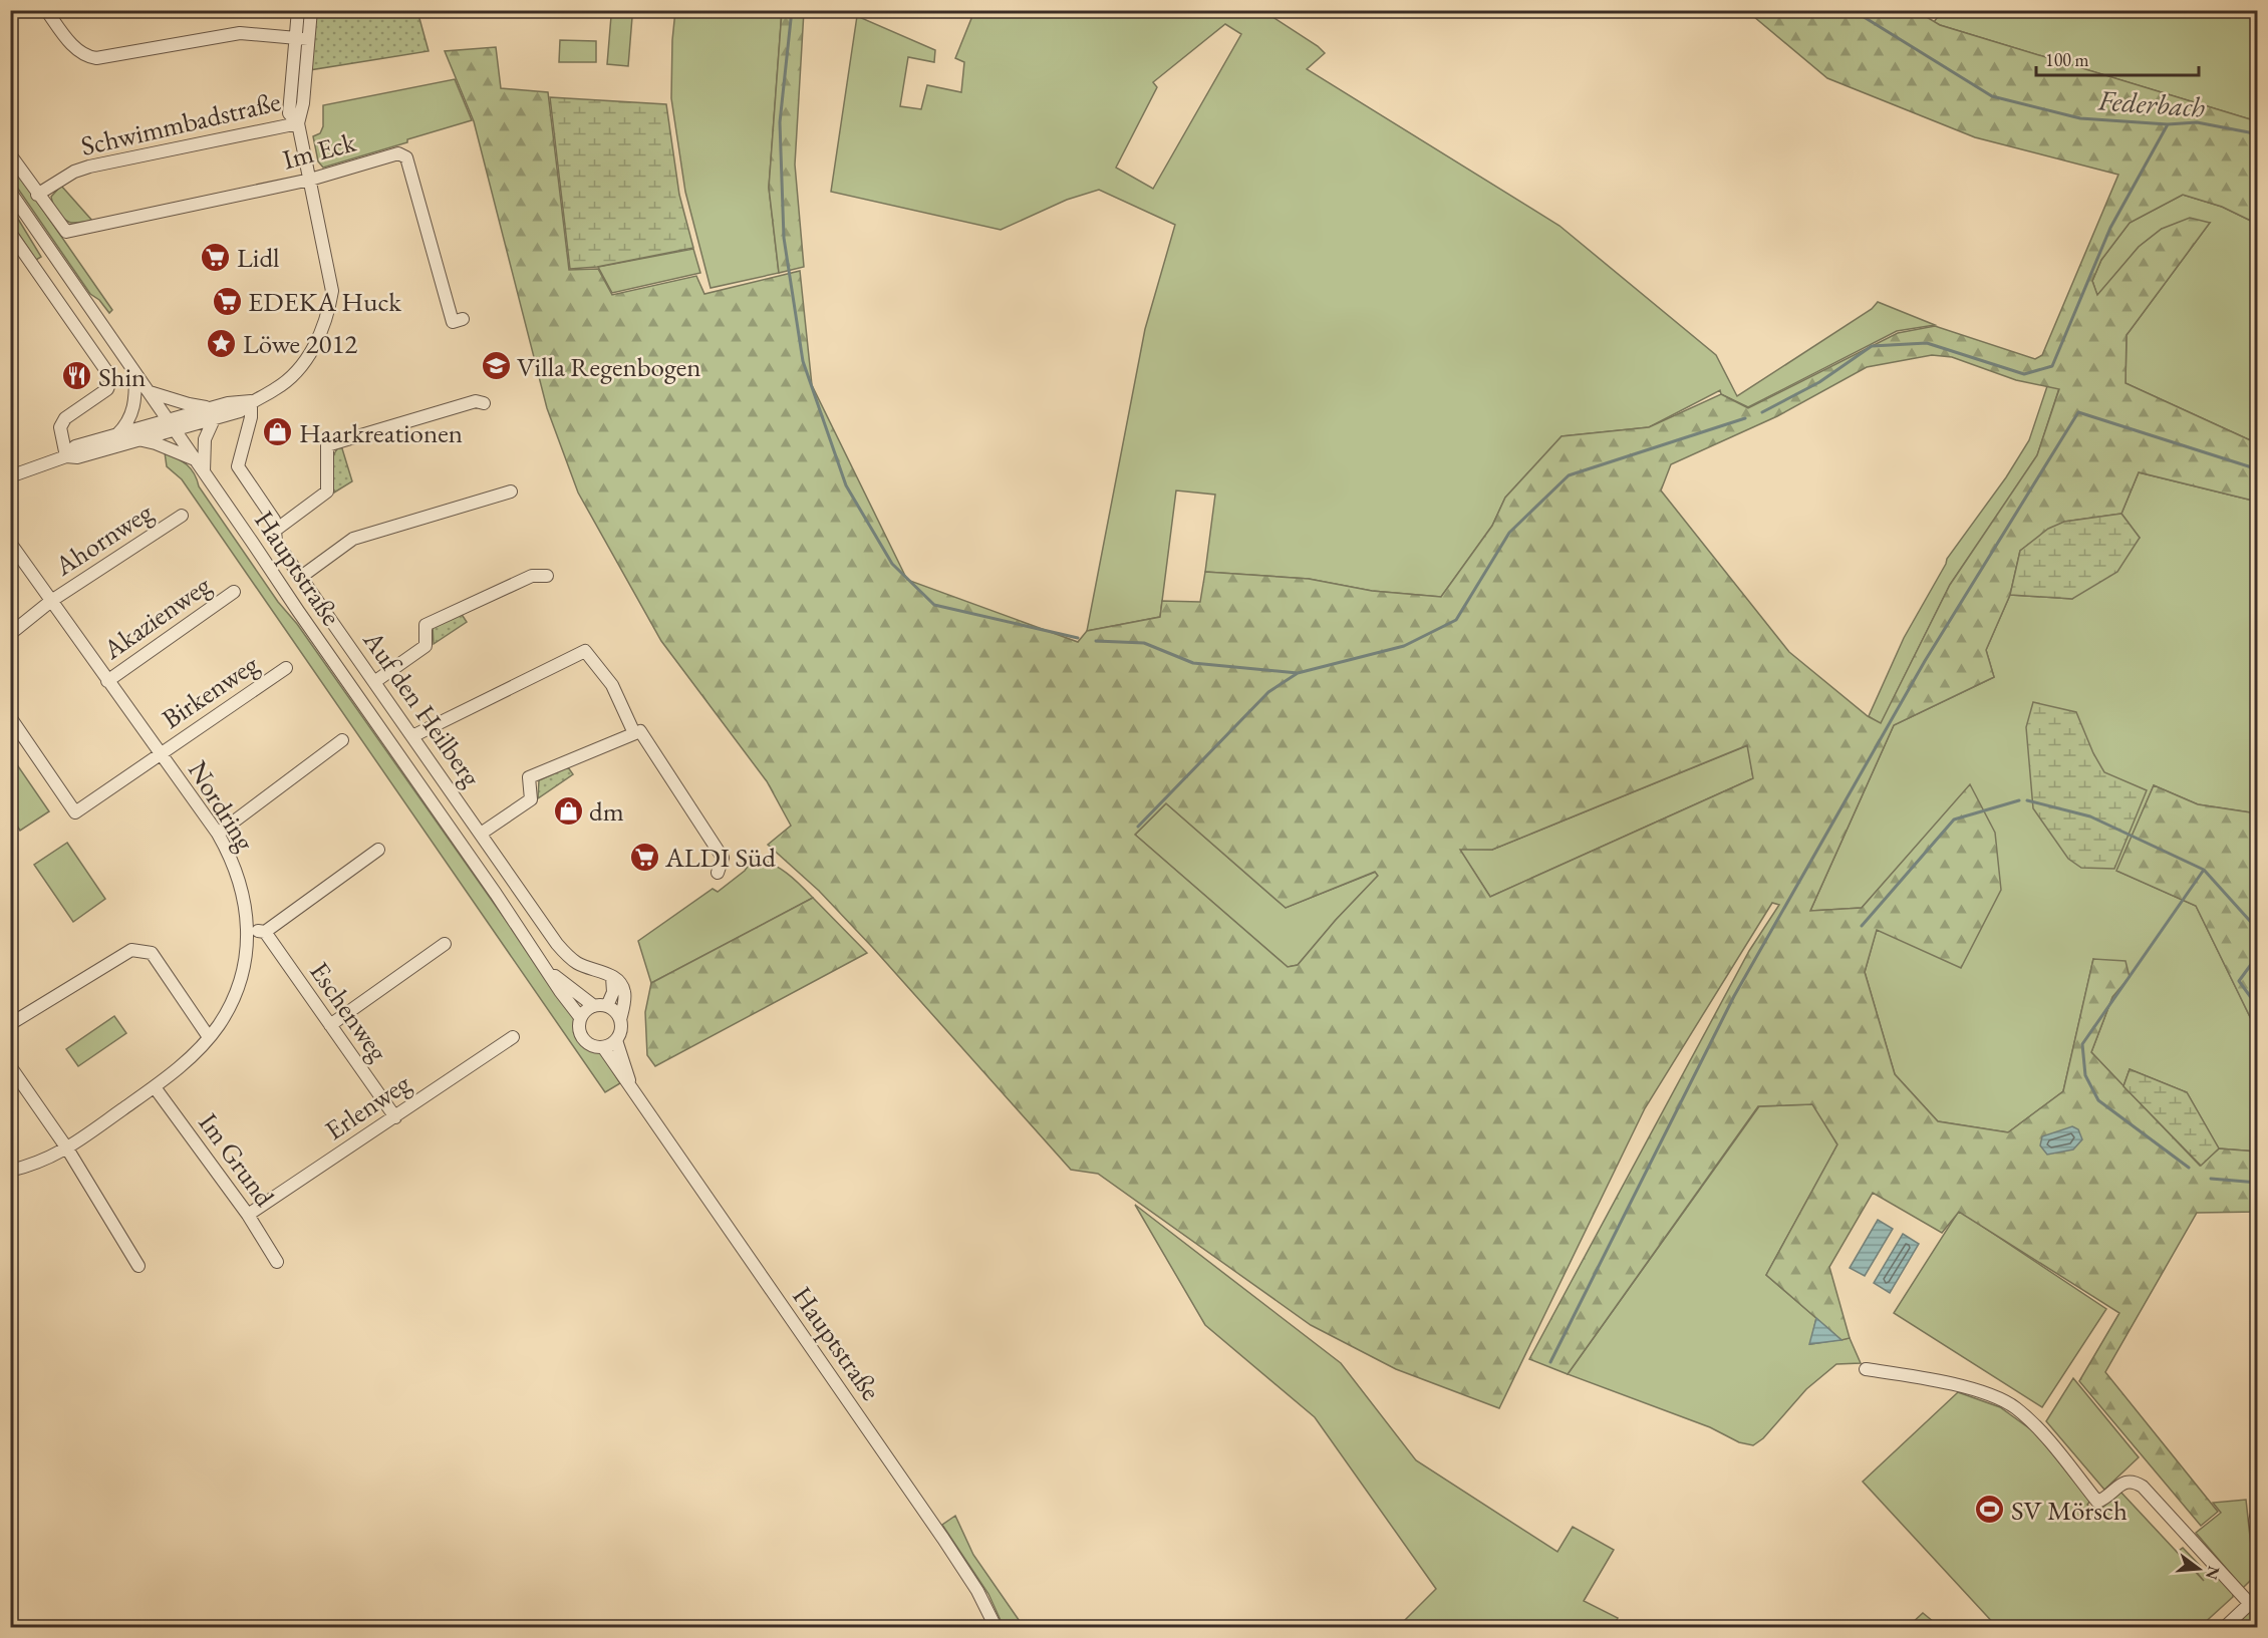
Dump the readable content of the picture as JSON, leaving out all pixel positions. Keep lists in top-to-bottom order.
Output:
{
  "streets": {
    "street": [
      "Schwimmbadstraße",
      "Im Eck",
      "Ahornweg",
      "Hauptstraße",
      "Akazienweg",
      "Birkenweg",
      "Auf den Heilberg",
      "Nordring",
      "Eschenweg",
      "Erlenweg",
      "Im Grund"
    ]
  },
  "crossings": [
    ["Schwimmbadstraße", "Im Eck"],
    ["Ahornweg", "Nordring"],
    ["Akazienweg", "Nordring"],
    ["Birkenweg", "Nordring"],
    ["Nordring", "Im Grund"],
    ["Eschenweg", "Erlenweg"],
    ["Erlenweg", "Im Grund"]
  ],
  "water": ["Federbach"],
  "places": {
    "supermarket": ["Lidl", "EDEKA Huck", "ALDI Süd"],
    "place": ["Löwe 2012"],
    "school or university": ["Villa Regenbogen"],
    "restaurant": ["Shin"],
    "shop": ["Haarkreationen", "dm"],
    "sports": ["SV Mörsch"]
  },
  "scale_bar": "100 m",
  "north": "right"
}
